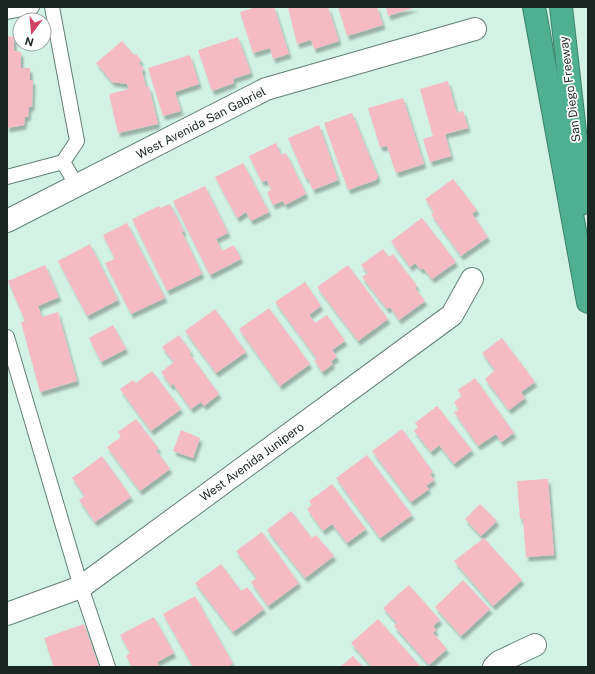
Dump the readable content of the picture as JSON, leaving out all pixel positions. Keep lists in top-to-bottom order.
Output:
{
  "streets": {
    "highway": ["San Diego Freeway"],
    "street": ["West Avenida San Gabriel", "West Avenida Junipero"]
  },
  "north": "bottom"
}
